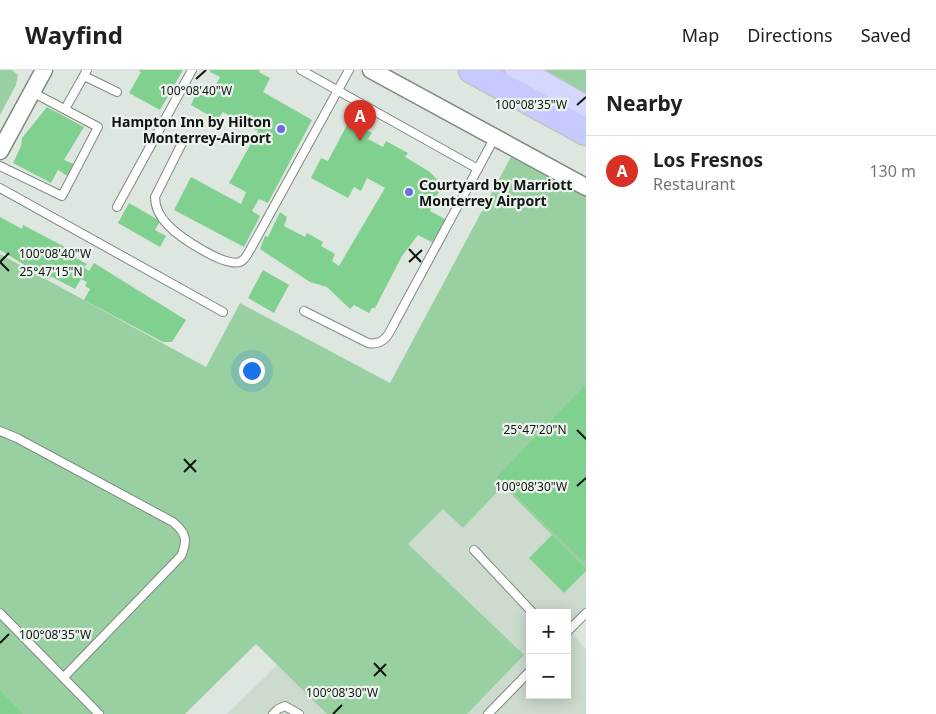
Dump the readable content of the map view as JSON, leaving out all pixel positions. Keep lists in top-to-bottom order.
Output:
{
  "places": ["Hampton Inn by Hilton Monterrey-Airport", "Courtyard by Marriott Monterrey Airport"],
  "page": {
    "header": "Wayfind",
    "nav": ["Map", "Directions", "Saved"],
    "heading": "Nearby",
    "pins": "A",
    "list": [
      {
        "mark": "A",
        "name": "Los Fresnos",
        "note": "Restaurant",
        "value": "130 m"
      }
    ],
    "map_buttons": ["+", "−"]
  },
  "coordinates": [
    "100°08'40\"W",
    "100°08'35\"W",
    "25°47'15\"N",
    "25°47'20\"N",
    "100°08'30\"W"
  ]
}
